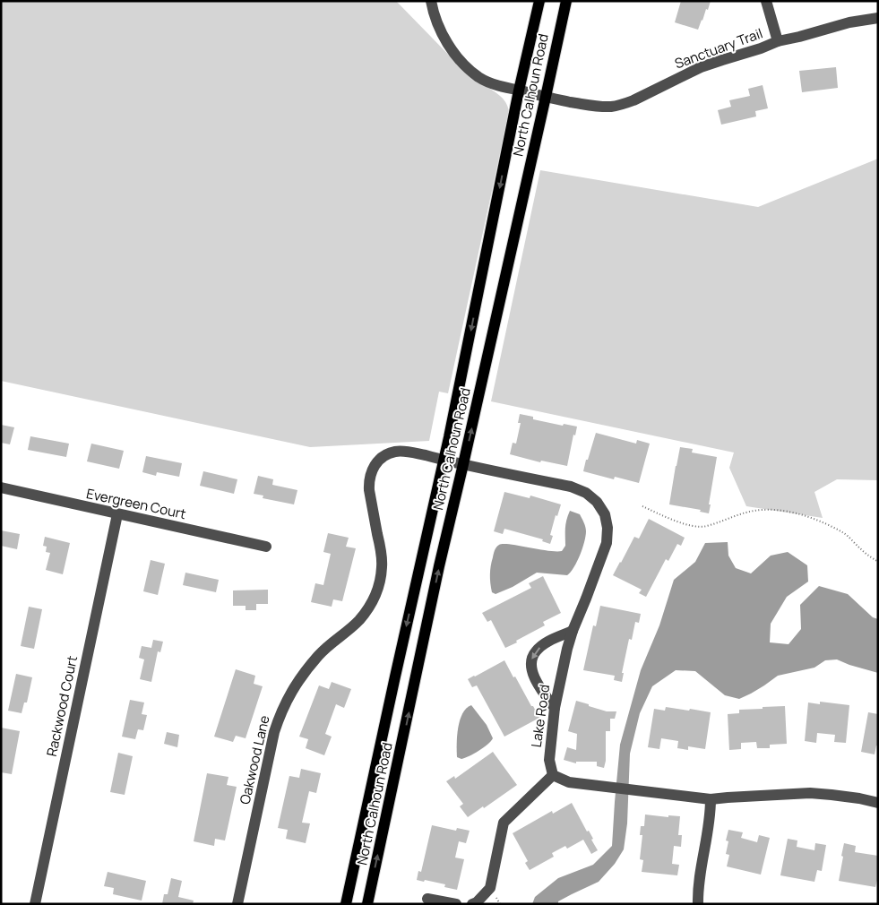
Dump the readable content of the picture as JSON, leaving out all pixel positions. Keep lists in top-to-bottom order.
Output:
{
  "streets": {
    "main road": ["North Calhoun Road"],
    "street": [
      "Sanctuary Trail",
      "Evergreen Court",
      "Rackwood Court",
      "Lake Road",
      "Oakwood Lane"
    ]
  },
  "crossings": [
    ["Sanctuary Trail", "North Calhoun Road"],
    ["North Calhoun Road", "Lake Road"],
    ["North Calhoun Road", "Oakwood Lane"],
    ["Evergreen Court", "Rackwood Court"],
    ["Lake Road", "Oakwood Lane"]
  ]
}
